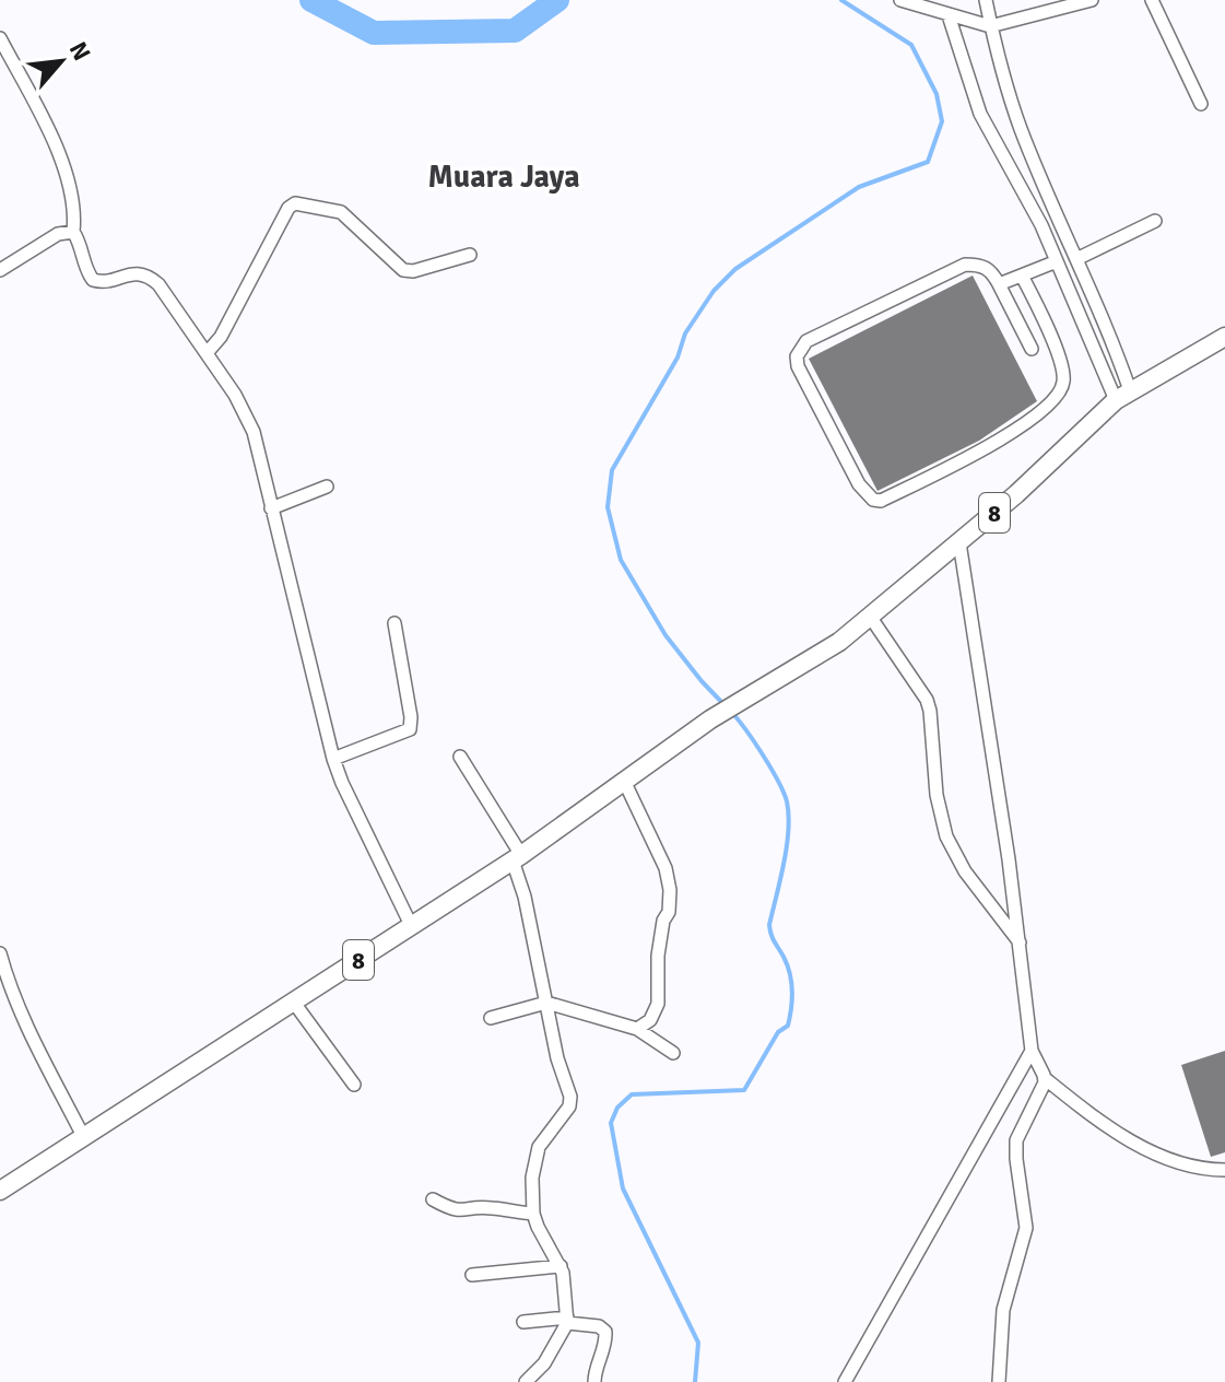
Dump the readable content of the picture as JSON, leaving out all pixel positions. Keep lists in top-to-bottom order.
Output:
{
  "streets": {
    "highway": ["8"]
  },
  "districts": ["Muara Jaya"],
  "north": "top right"
}
